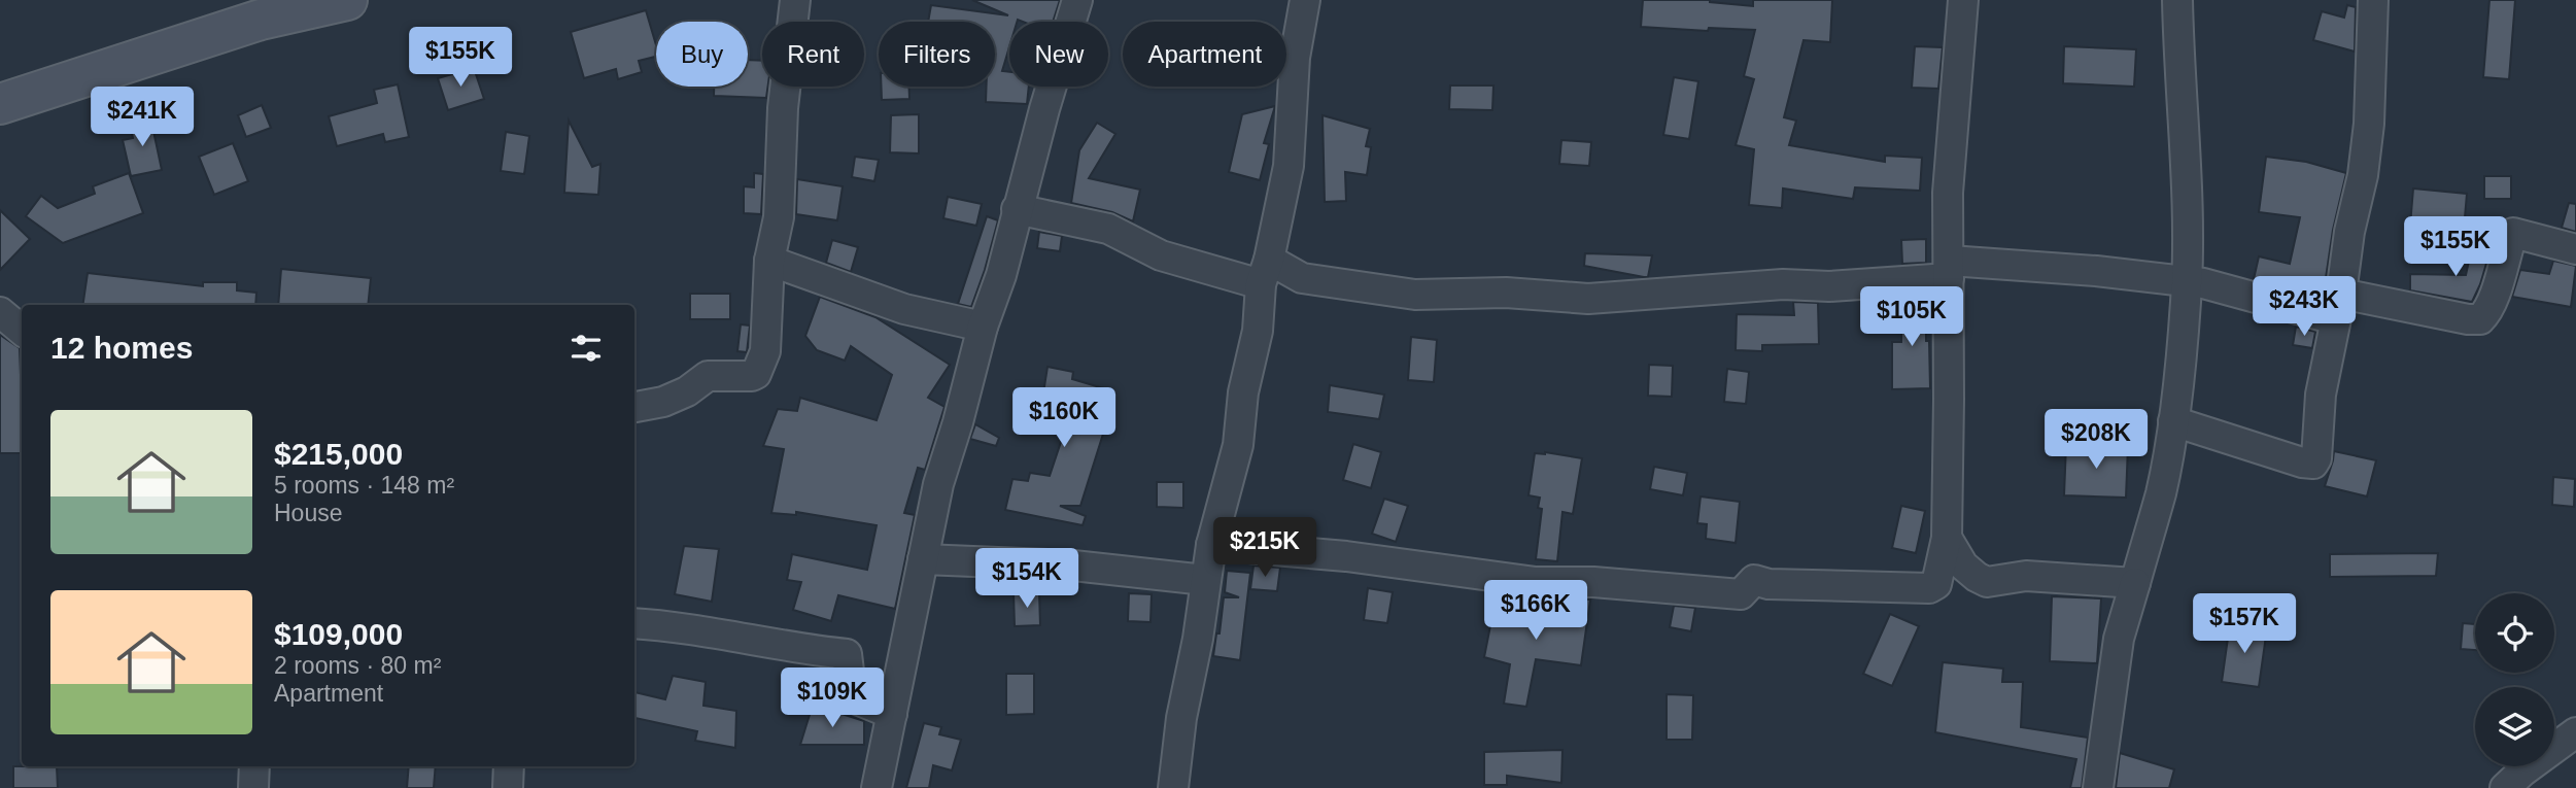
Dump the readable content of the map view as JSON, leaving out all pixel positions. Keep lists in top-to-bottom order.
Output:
{
  "page": {
    "chip": [
      "Buy",
      "Rent",
      "Filters",
      "New",
      "Apartment"
    ],
    "price": [
      "$155K",
      "$241K",
      "$155K",
      "$243K",
      "$105K",
      "$160K",
      "$208K",
      "$215K",
      "$154K",
      "$166K",
      "$157K",
      "$109K"
    ],
    "heading": "12 homes",
    "list": [
      {
        "name": "$215,000",
        "note": "5 rooms · 148 m² · House"
      },
      {
        "name": "$109,000",
        "note": "2 rooms · 80 m² · Apartment"
      }
    ]
  }
}
